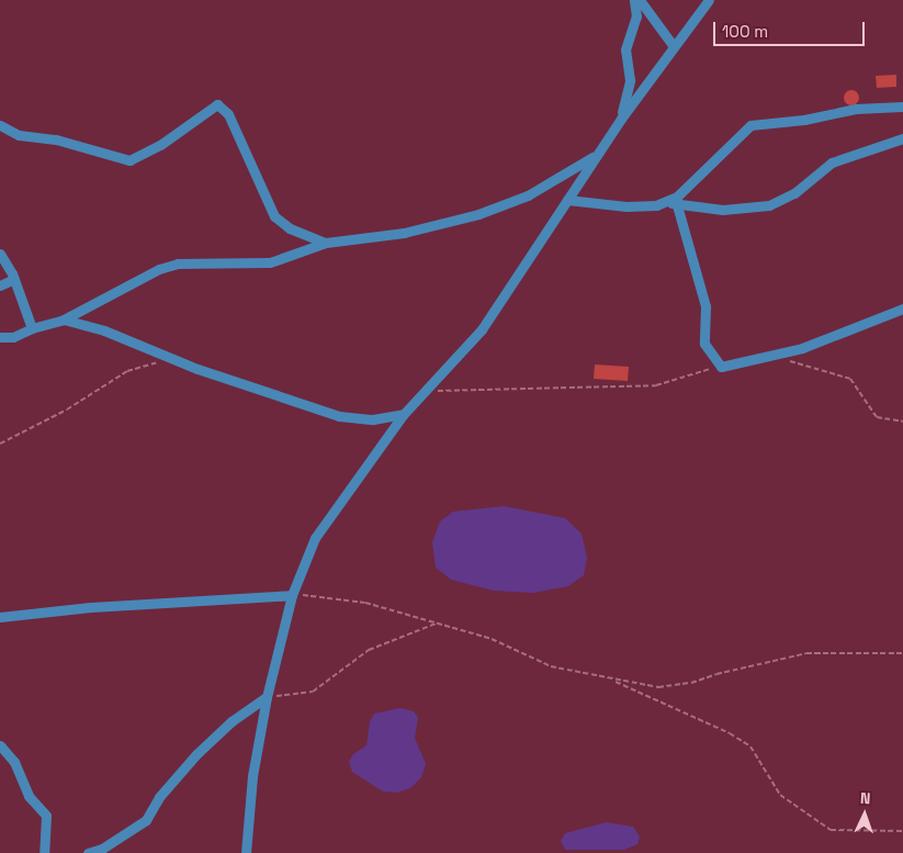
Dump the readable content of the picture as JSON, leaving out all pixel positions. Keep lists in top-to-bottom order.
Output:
{
  "scale_bar": "100 m",
  "north": "top"
}
